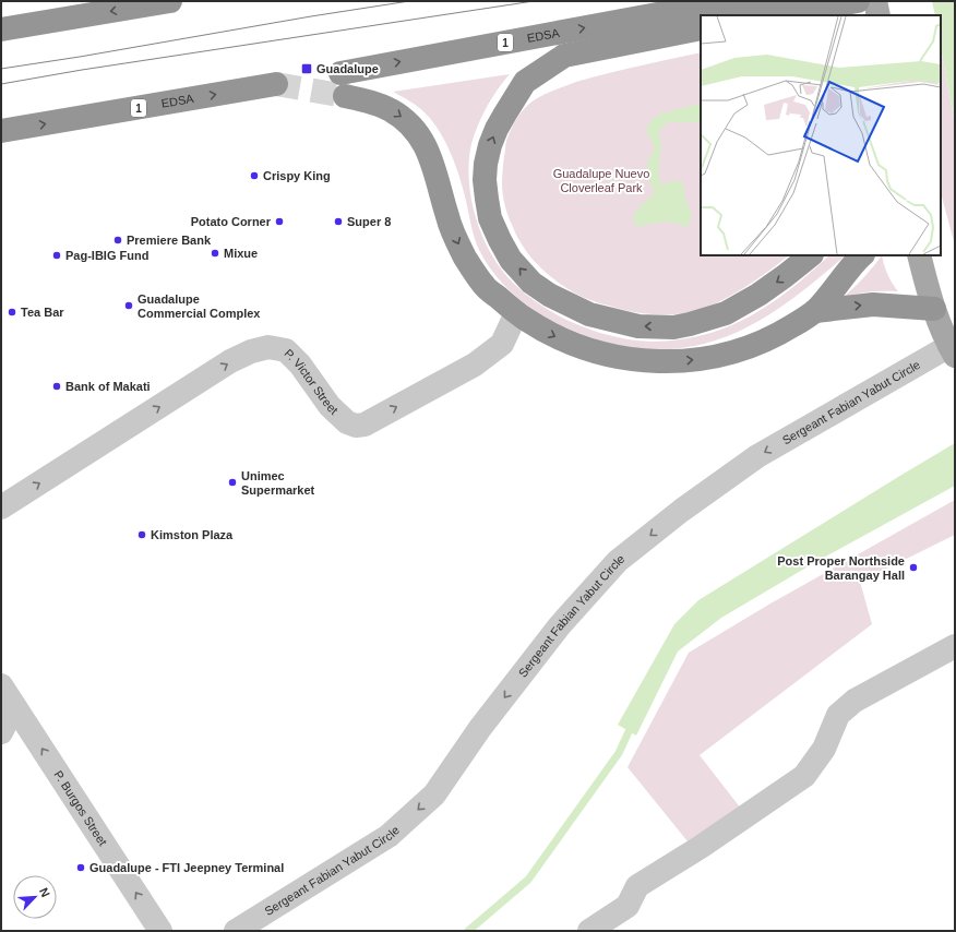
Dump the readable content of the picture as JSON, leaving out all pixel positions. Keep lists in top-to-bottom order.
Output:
{
  "streets": {
    "highway": ["EDSA", "1"],
    "street": ["P. Victor Street", "Sergeant Fabian Yabut Circle", "P. Burgos Street"]
  },
  "crossings": [
    ["EDSA", "P. Victor Street"]
  ],
  "one_way": ["P. Victor Street", "Sergeant Fabian Yabut Circle", "P. Burgos Street"],
  "parks": ["Guadalupe Nuevo Cloverleaf Park"],
  "places": {
    "transit": ["Guadalupe"],
    "other": [
      "Crispy King",
      "Potato Corner",
      "Super 8",
      "Premiere Bank",
      "Mixue",
      "Pag-IBIG Fund",
      "Guadalupe Commercial Complex",
      "Tea Bar",
      "Bank of Makati",
      "Unimec Supermarket",
      "Kimston Plaza",
      "Post Proper Northside Barangay Hall",
      "Guadalupe - FTI Jeepney Terminal"
    ]
  },
  "north": "top right"
}
